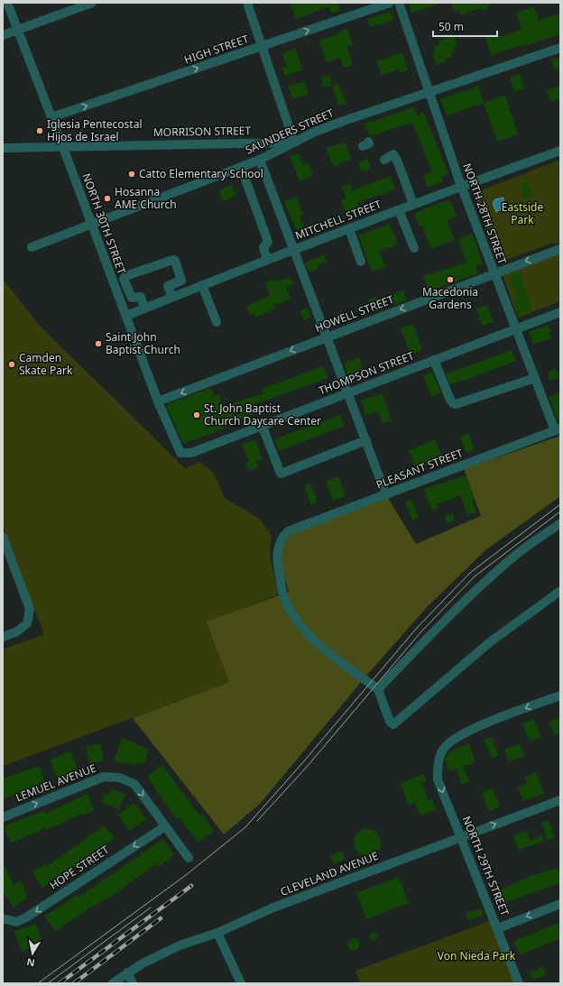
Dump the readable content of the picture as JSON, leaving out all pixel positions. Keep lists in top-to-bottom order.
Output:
{
  "streets": {
    "street": [
      "HIGH STREET",
      "MORRISON STREET",
      "SAUNDERS STREET",
      "NORTH 28TH STREET",
      "MITCHELL STREET",
      "NORTH 30TH STREET",
      "HOWELL STREET",
      "THOMPSON STREET",
      "PLEASANT STREET",
      "LEMUEL AVENUE",
      "NORTH 29TH STREET",
      "HOPE STREET",
      "CLEVELAND AVENUE"
    ]
  },
  "crossings": [
    ["HIGH STREET", "NORTH 30TH STREET"],
    ["MORRISON STREET", "SAUNDERS STREET"],
    ["MORRISON STREET", "NORTH 30TH STREET"],
    ["SAUNDERS STREET", "NORTH 28TH STREET"],
    ["SAUNDERS STREET", "NORTH 30TH STREET"],
    ["NORTH 28TH STREET", "MITCHELL STREET"],
    ["NORTH 28TH STREET", "HOWELL STREET"],
    ["NORTH 28TH STREET", "THOMPSON STREET"],
    ["NORTH 28TH STREET", "PLEASANT STREET"],
    ["MITCHELL STREET", "NORTH 30TH STREET"],
    ["NORTH 30TH STREET", "HOWELL STREET"],
    ["NORTH 30TH STREET", "THOMPSON STREET"],
    ["LEMUEL AVENUE", "HOPE STREET"],
    ["NORTH 29TH STREET", "CLEVELAND AVENUE"]
  ],
  "one_way": [
    "HIGH STREET",
    "HOWELL STREET",
    "LEMUEL AVENUE",
    "HOPE STREET"
  ],
  "parks": ["Eastside Park", "Von Nieda Park"],
  "places": [
    "Iglesia Pentecostal Hijos de Israel",
    "Catto Elementary School",
    "Hosanna AME Church",
    "Macedonia Gardens",
    "Saint John Baptist Church",
    "Camden Skate Park",
    "St. John Baptist Church Daycare Center"
  ],
  "scale_bar": "50 m",
  "north": "bottom"
}
